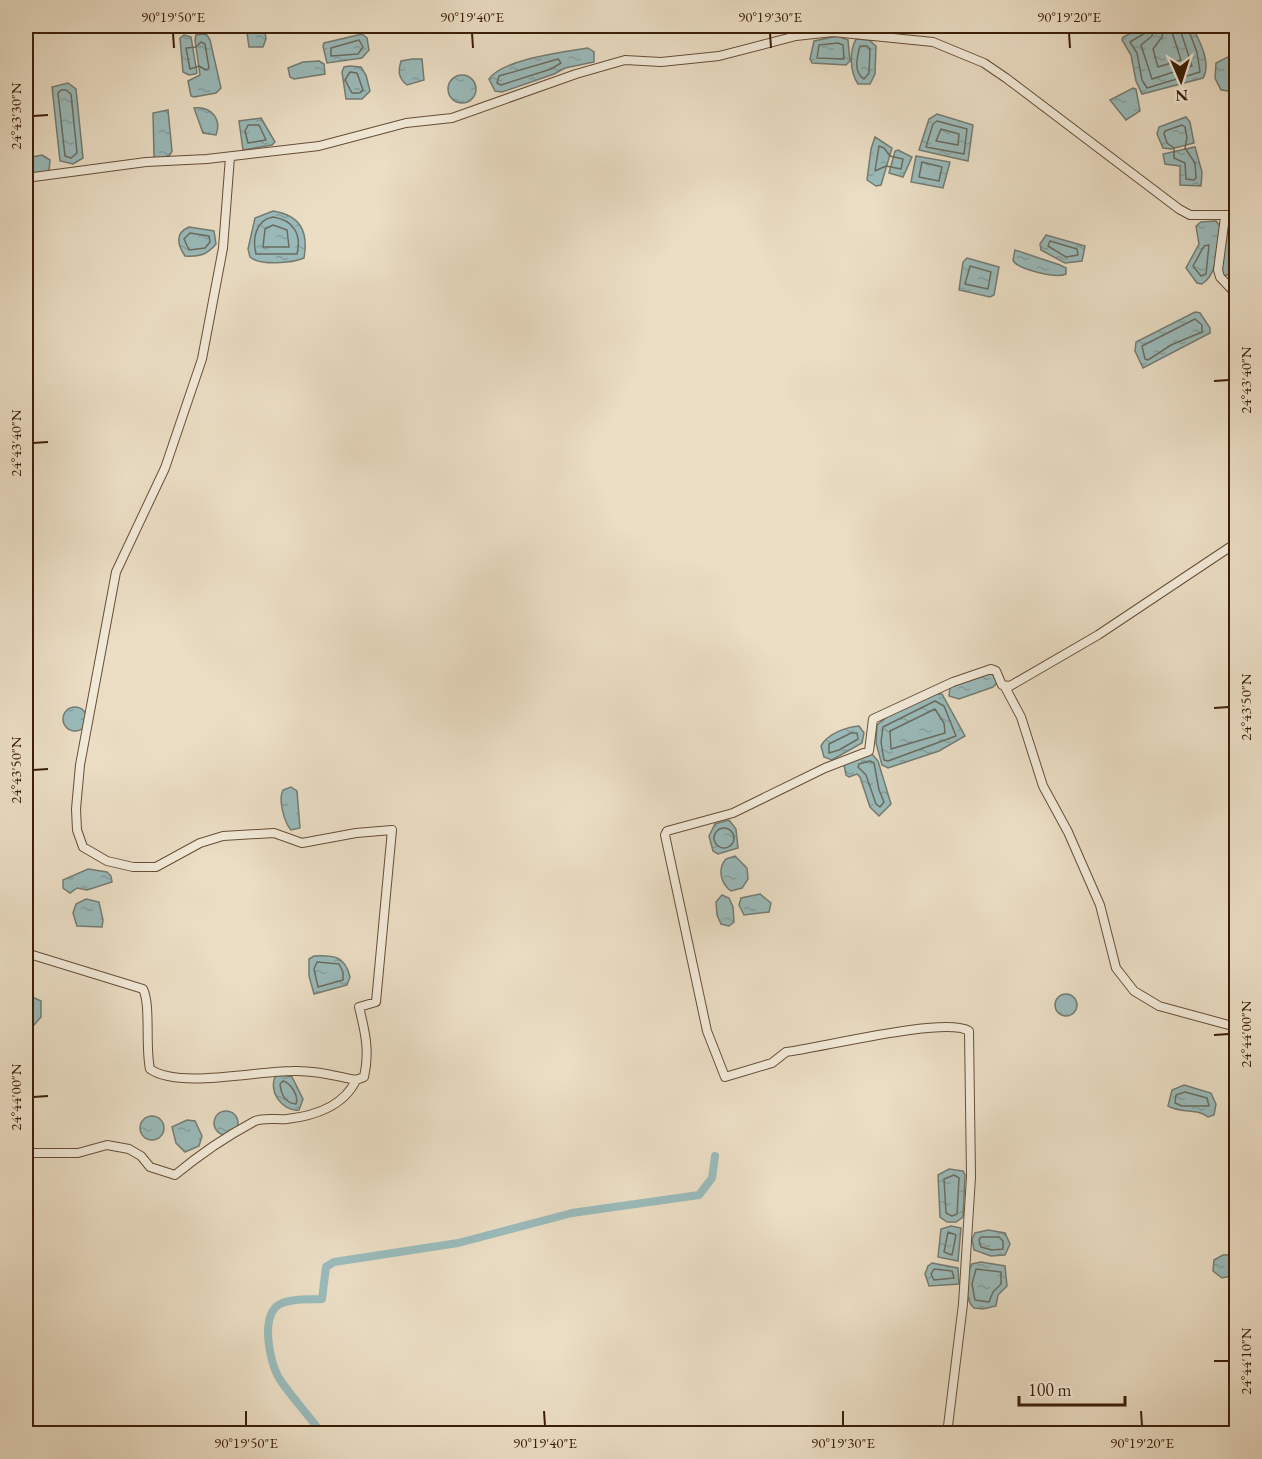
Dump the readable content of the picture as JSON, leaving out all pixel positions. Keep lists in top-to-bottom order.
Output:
{
  "scale_bar": "100 m",
  "north": "bottom",
  "coordinates": [
    "90°19'50\"E",
    "90°19'40\"E",
    "90°19'30\"E",
    "90°19'20\"E",
    "24°43'30\"N",
    "24°43'40\"N",
    "24°43'50\"N",
    "24°44'00\"N",
    "24°44'10\"N"
  ]
}
